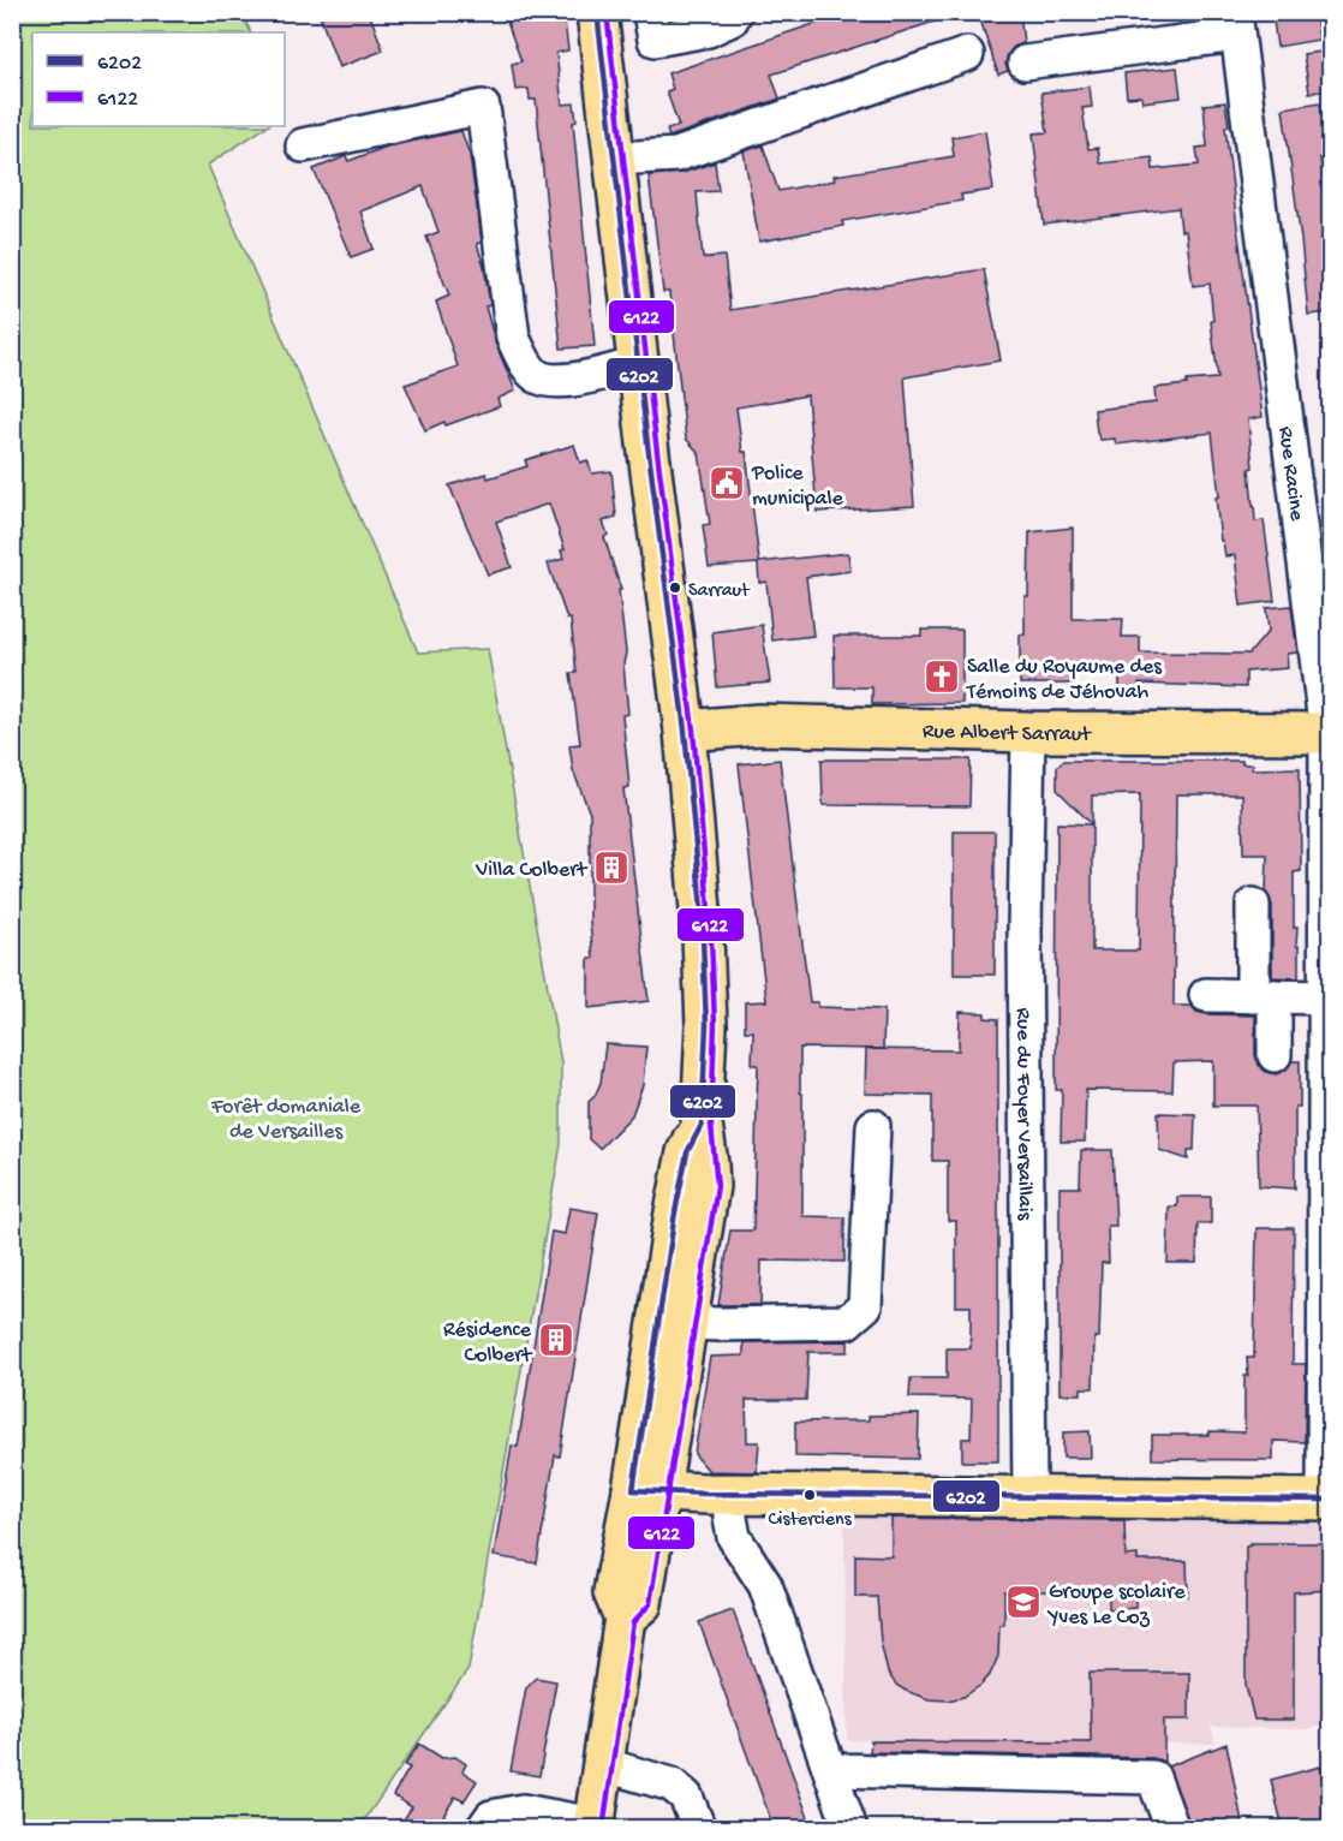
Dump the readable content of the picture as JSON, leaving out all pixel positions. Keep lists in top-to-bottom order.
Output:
{
  "streets": {
    "main road": ["Rue Albert Sarraut"],
    "street": ["Rue Racine", "Rue du Foyer Versaillais"]
  },
  "crossings": [
    ["Rue Racine", "Rue Albert Sarraut"],
    ["Rue Albert Sarraut", "Rue du Foyer Versaillais"]
  ],
  "parks": ["Forêt domaniale de Versailles"],
  "places": {
    "public building": ["Police municipale"],
    "other": ["Sarraut", "Cisterciens"],
    "church": ["Salle du Royaume des Témoins de Jéhovah"],
    "building": ["Villa Colbert", "Résidence Colbert"],
    "school or university": ["Groupe scolaire Yves Le Coz"]
  },
  "lines": ["transit line 6202", "transit line 6122"],
  "legend": ["6202", "6122"]
}
